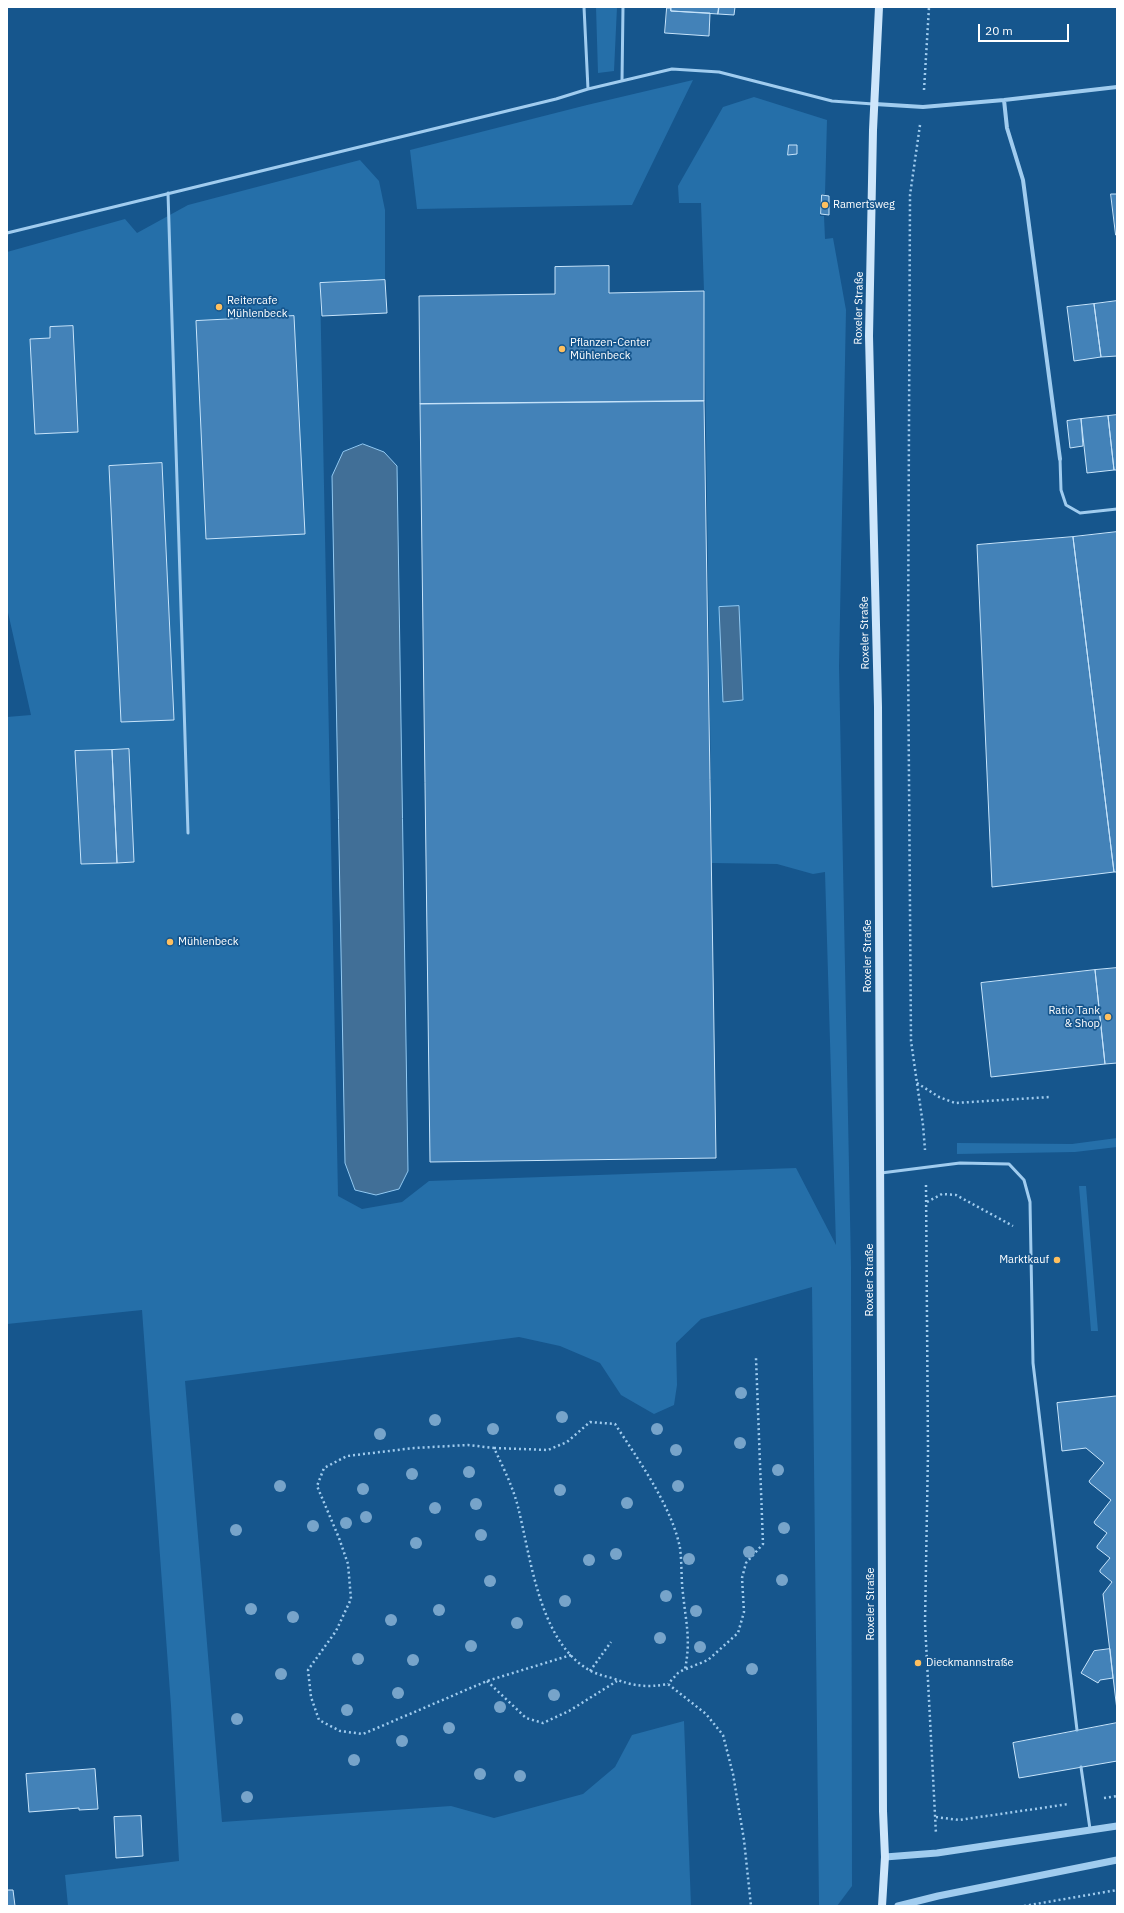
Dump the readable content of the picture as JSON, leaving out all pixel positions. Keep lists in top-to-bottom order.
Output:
{
  "streets": {
    "main road": ["Roxeler Straße"]
  },
  "places": [
    "Ramertsweg",
    "Reitercafe Mühlenbeck",
    "Pflanzen-Center Mühlenbeck",
    "Mühlenbeck",
    "Ratio Tank & Shop",
    "Marktkauf",
    "Dieckmannstraße"
  ],
  "scale_bar": "20 m"
}
